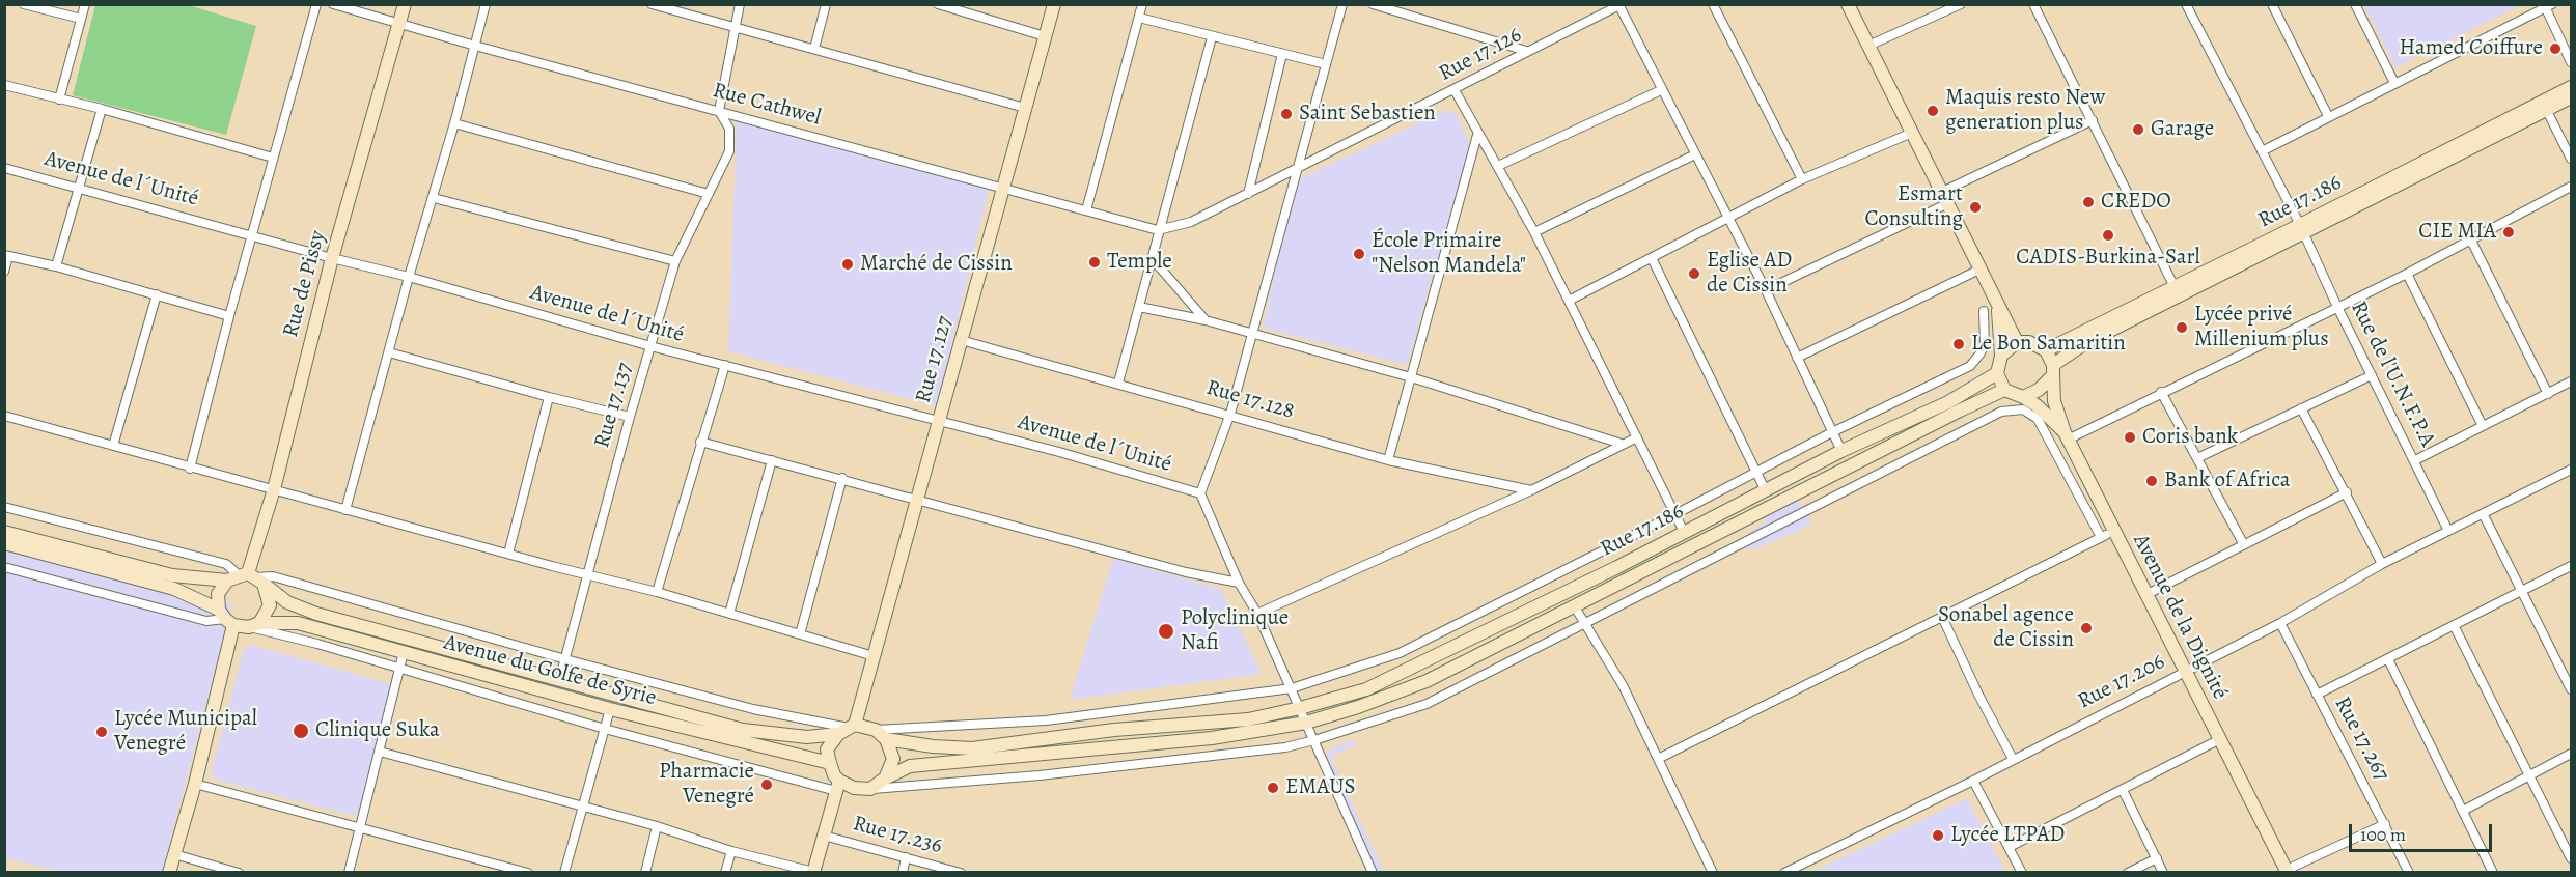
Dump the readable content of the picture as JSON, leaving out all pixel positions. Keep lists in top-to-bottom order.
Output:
{
  "streets": {
    "main road": [
      "Rue 17.186",
      "Rue de Pissy",
      "Rue 17.127",
      "Avenue de la Dignité",
      "Avenue du Golfe de Syrie"
    ],
    "street": [
      "Rue 17.126",
      "Rue Cathwel",
      "Avenue de l´Unité",
      "Rue de l'U.N.F.P.A",
      "Rue 17.128",
      "Rue 17.137",
      "Rue 17.206",
      "Rue 17.267",
      "Rue 17.236"
    ]
  },
  "crossings": [
    ["Rue 17.126", "Rue Cathwel"],
    ["Rue Cathwel", "Rue de Pissy"],
    ["Rue Cathwel", "Rue 17.127"],
    ["Rue Cathwel", "Rue 17.137"],
    ["Avenue de l´Unité", "Rue de Pissy"],
    ["Avenue de l´Unité", "Rue 17.127"],
    ["Avenue de l´Unité", "Rue 17.137"],
    ["Rue 17.186", "Rue 17.127"],
    ["Rue 17.186", "Rue de l'U.N.F.P.A"],
    ["Rue 17.186", "Avenue de la Dignité"],
    ["Rue 17.186", "Avenue du Golfe de Syrie"],
    ["Rue de Pissy", "Avenue du Golfe de Syrie"],
    ["Rue 17.127", "Rue 17.128"],
    ["Rue 17.127", "Avenue du Golfe de Syrie"],
    ["Rue de l'U.N.F.P.A", "Rue 17.206"],
    ["Avenue de la Dignité", "Rue 17.206"],
    ["Rue 17.206", "Rue 17.267"]
  ],
  "places": [
    "Hamed Coiffure",
    "Maquis resto New generation plus",
    "Saint Sebastien",
    "Garage",
    "CREDO",
    "Esmart Consulting",
    "CIE MIA",
    "CADIS-Burkina-Sarl",
    "École Primaire \"Nelson Mandela\"",
    "Temple",
    "Marché de Cissin",
    "Eglise AD de Cissin",
    "Lycée privé Millenium plus",
    "Le Bon Samaritin",
    "Coris bank",
    "Bank of Africa",
    "Sonabel agence de Cissin",
    "Polyclinique Nafi",
    "Clinique Suka",
    "Lycée Municipal Venegré",
    "Pharmacie Venegré",
    "EMAUS",
    "Lycée LTPAD"
  ],
  "scale_bar": "100 m"
}
